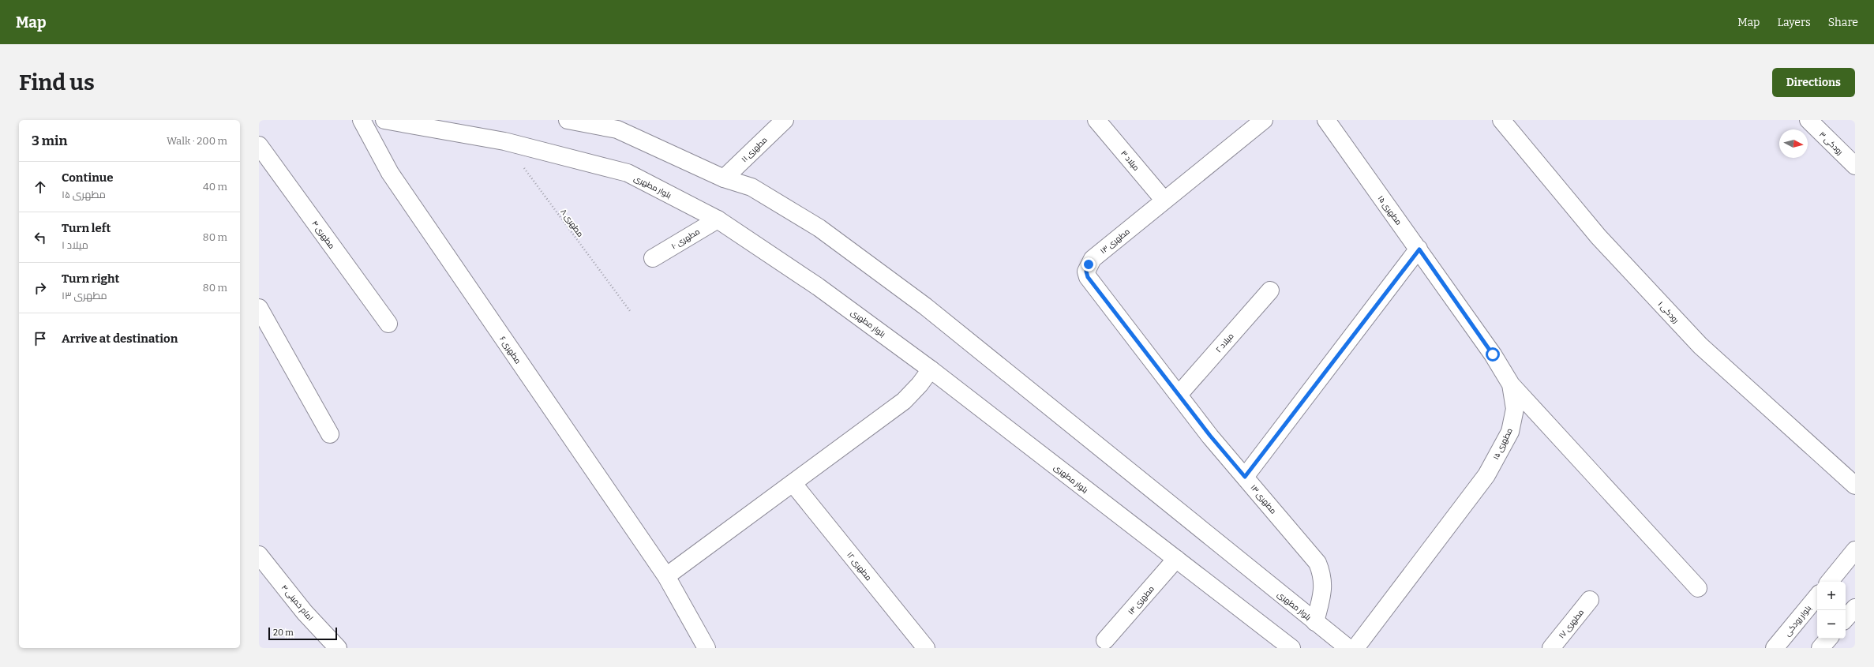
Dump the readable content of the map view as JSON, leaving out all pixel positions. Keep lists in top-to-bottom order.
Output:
{
  "streets": {
    "street": [
      "رودکی ۳",
      "مطهری ۱۱",
      "میلاد ۳",
      "بلوار مطهری",
      "مطهری ۱۵",
      "مطهری ۴",
      "مطهری ۱۰",
      "مطهری ۱۳",
      "رودکی ۱",
      "میلاد ۲",
      "مطهری ۶",
      "مطهری ۱۲",
      "مطهری ۱۴",
      "امام خمینی ۴",
      "بلوار رودکی",
      "مطهری ۱۷"
    ],
    "path": ["مطهری ۸"]
  },
  "crossings": [
    ["مطهری ۱۱", "بلوار مطهری"],
    ["میلاد ۳", "مطهری ۱۳"],
    ["بلوار مطهری", "مطهری ۱۰"],
    ["بلوار مطهری", "مطهری ۱۳"],
    ["بلوار مطهری", "مطهری ۱۴"],
    ["مطهری ۱۳", "میلاد ۲"]
  ],
  "scale_bar": "20 m",
  "north": "right",
  "page": {
    "header": "Map",
    "nav": ["Map", "Layers", "Share"],
    "buttons": "Directions",
    "title": "Find us",
    "heading": ["3 min", "Walk · 200 m"],
    "list": [
      ["Continue", "مطهری ۱۵", "40 m"],
      ["Turn left", "میلاد ۱", "80 m"],
      ["Turn right", "مطهری ۱۳", "80 m"],
      "Arrive at destination"
    ],
    "map_buttons": ["+", "−"],
    "scale": "20 m"
  }
}
